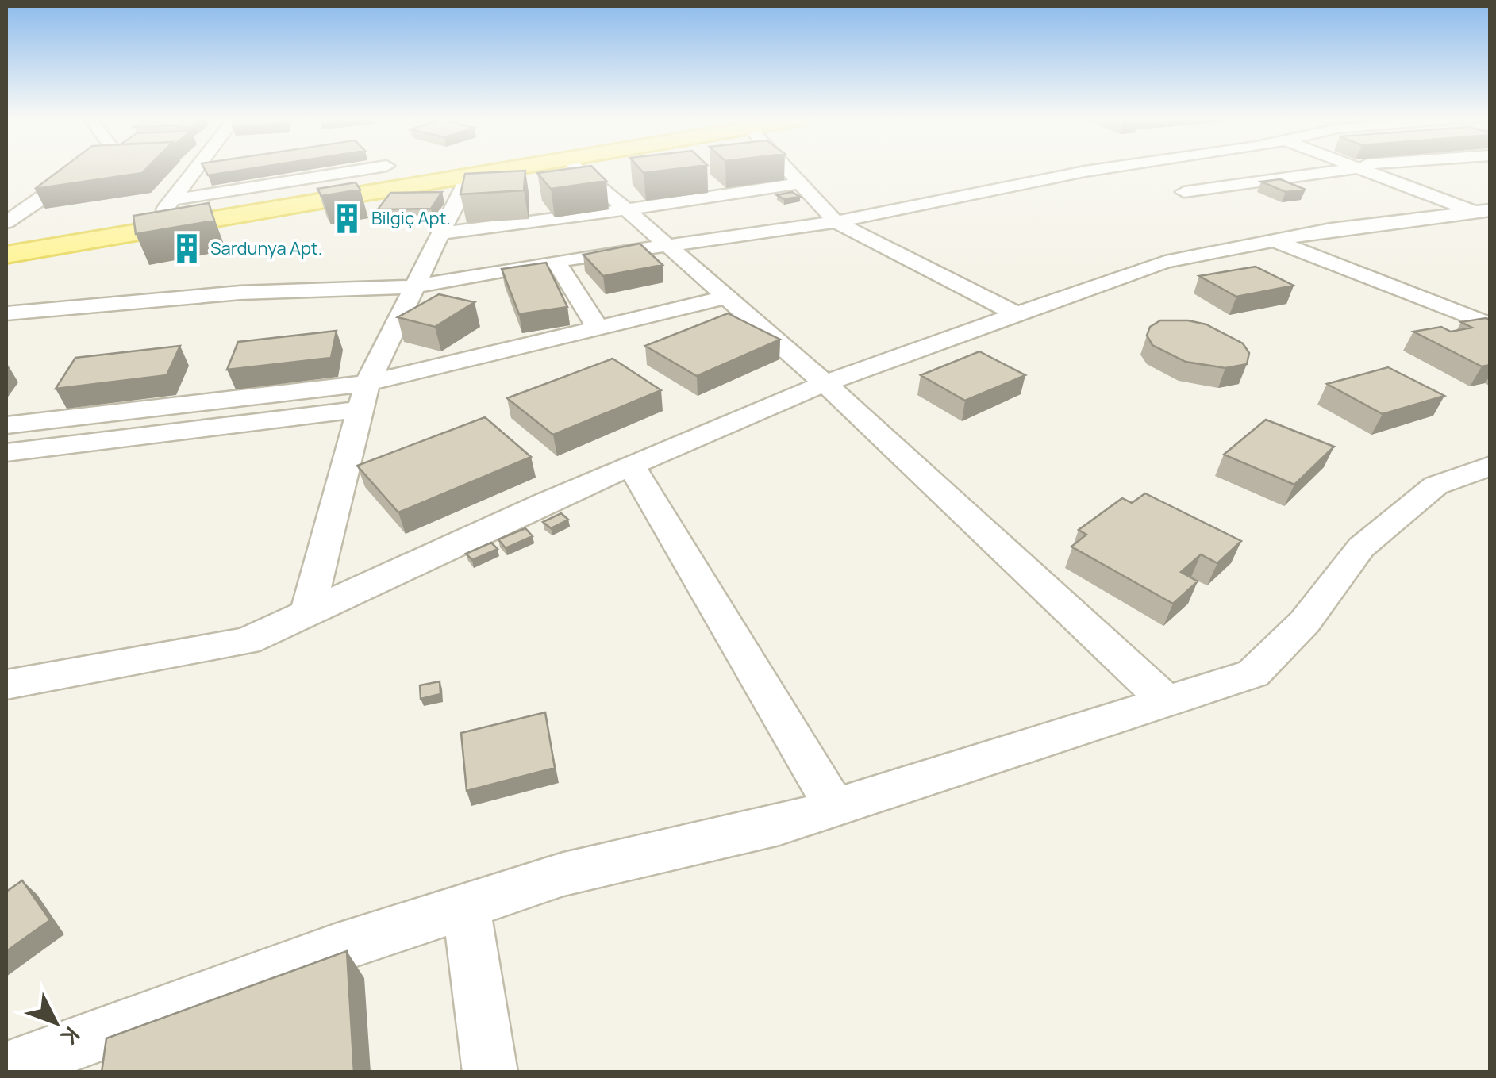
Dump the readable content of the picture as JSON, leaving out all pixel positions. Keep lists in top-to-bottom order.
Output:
{
  "places": {
    "building": ["Bilgiç Apt.", "Sardunya Apt."]
  },
  "north": "bottom right"
}
